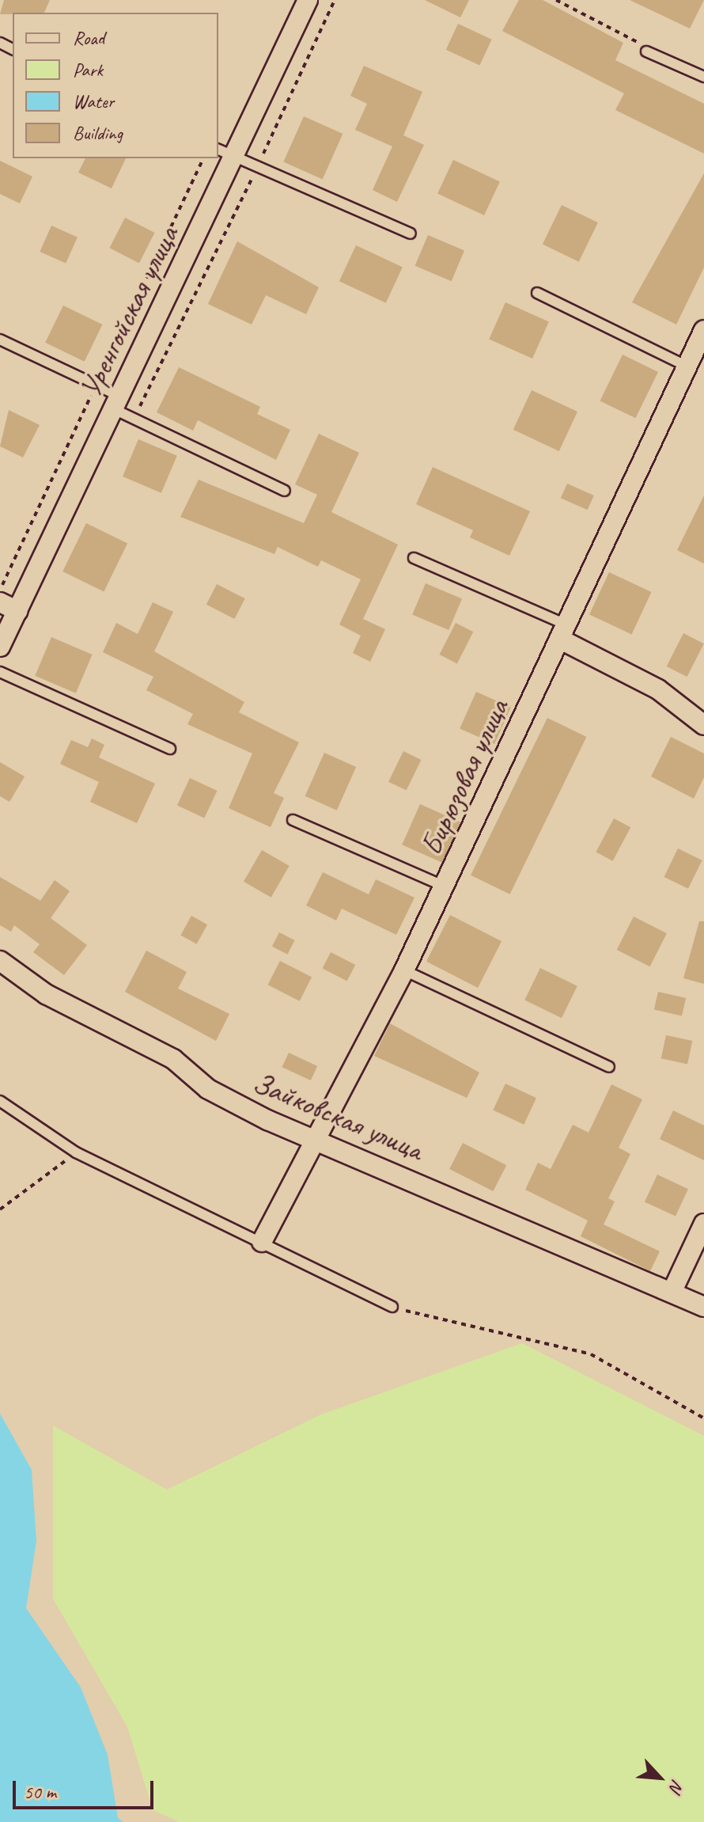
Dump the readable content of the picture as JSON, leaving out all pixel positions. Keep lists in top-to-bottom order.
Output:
{
  "streets": {
    "street": ["Уренгойская улица", "Бирюзовая улица", "Зайковская улица"]
  },
  "crossings": [
    ["Бирюзовая улица", "Зайковская улица"]
  ],
  "legend": [
    "Road",
    "Park",
    "Water",
    "Building"
  ],
  "scale_bar": "50 m",
  "north": "bottom right"
}
